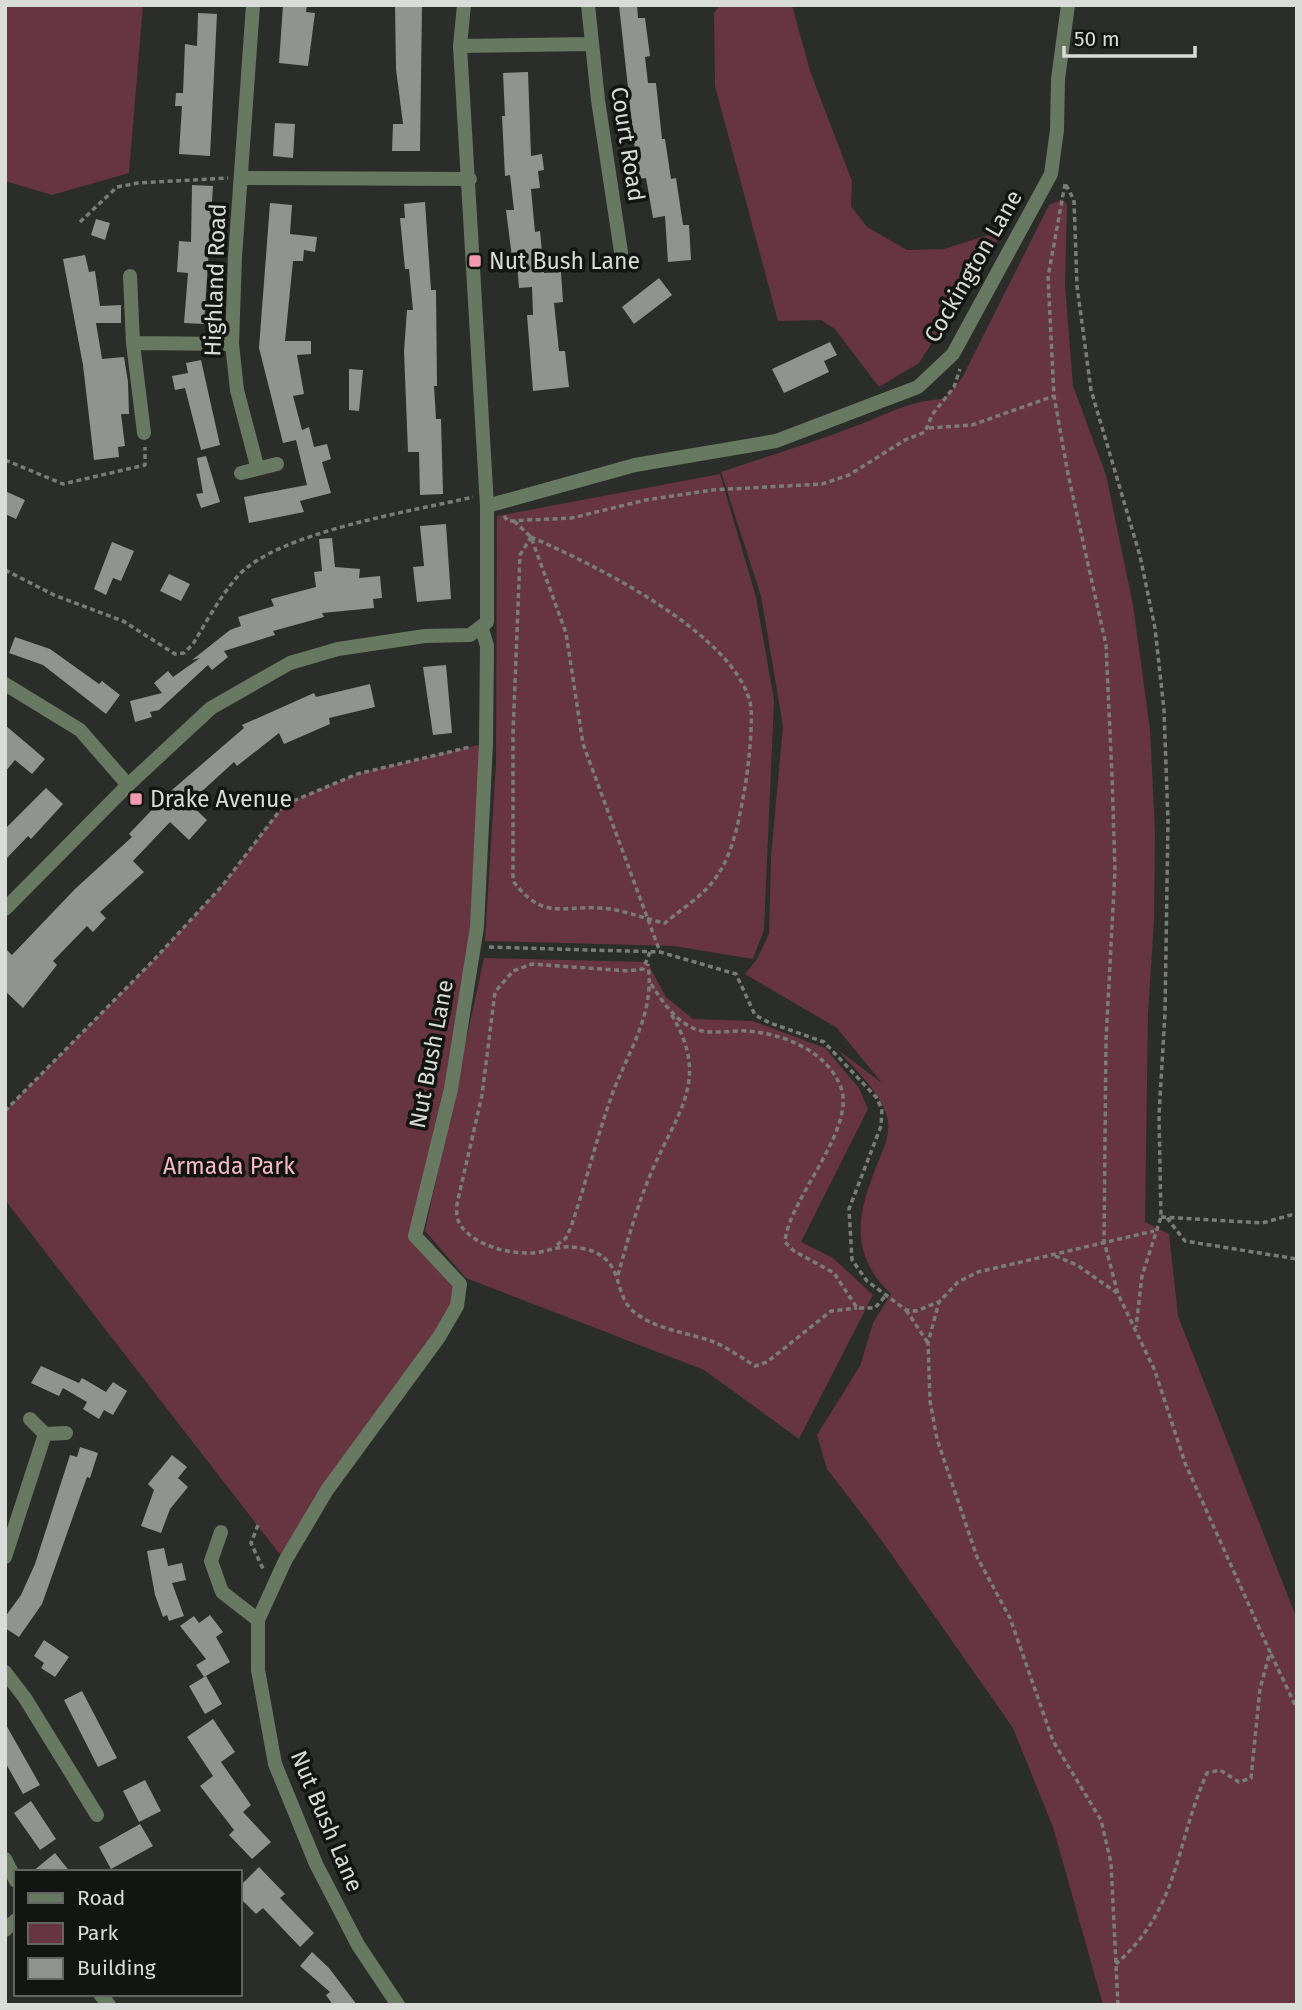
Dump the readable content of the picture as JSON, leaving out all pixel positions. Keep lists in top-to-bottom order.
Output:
{
  "streets": {
    "street": [
      "Court Road",
      "Cockington Lane",
      "Highland Road",
      "Nut Bush Lane"
    ]
  },
  "crossings": [
    ["Cockington Lane", "Nut Bush Lane"],
    ["Highland Road", "Nut Bush Lane"]
  ],
  "parks": ["Armada Park"],
  "places": {
    "transit": ["Nut Bush Lane", "Drake Avenue"]
  },
  "legend": ["Road", "Park", "Building"],
  "scale_bar": "50 m"
}
